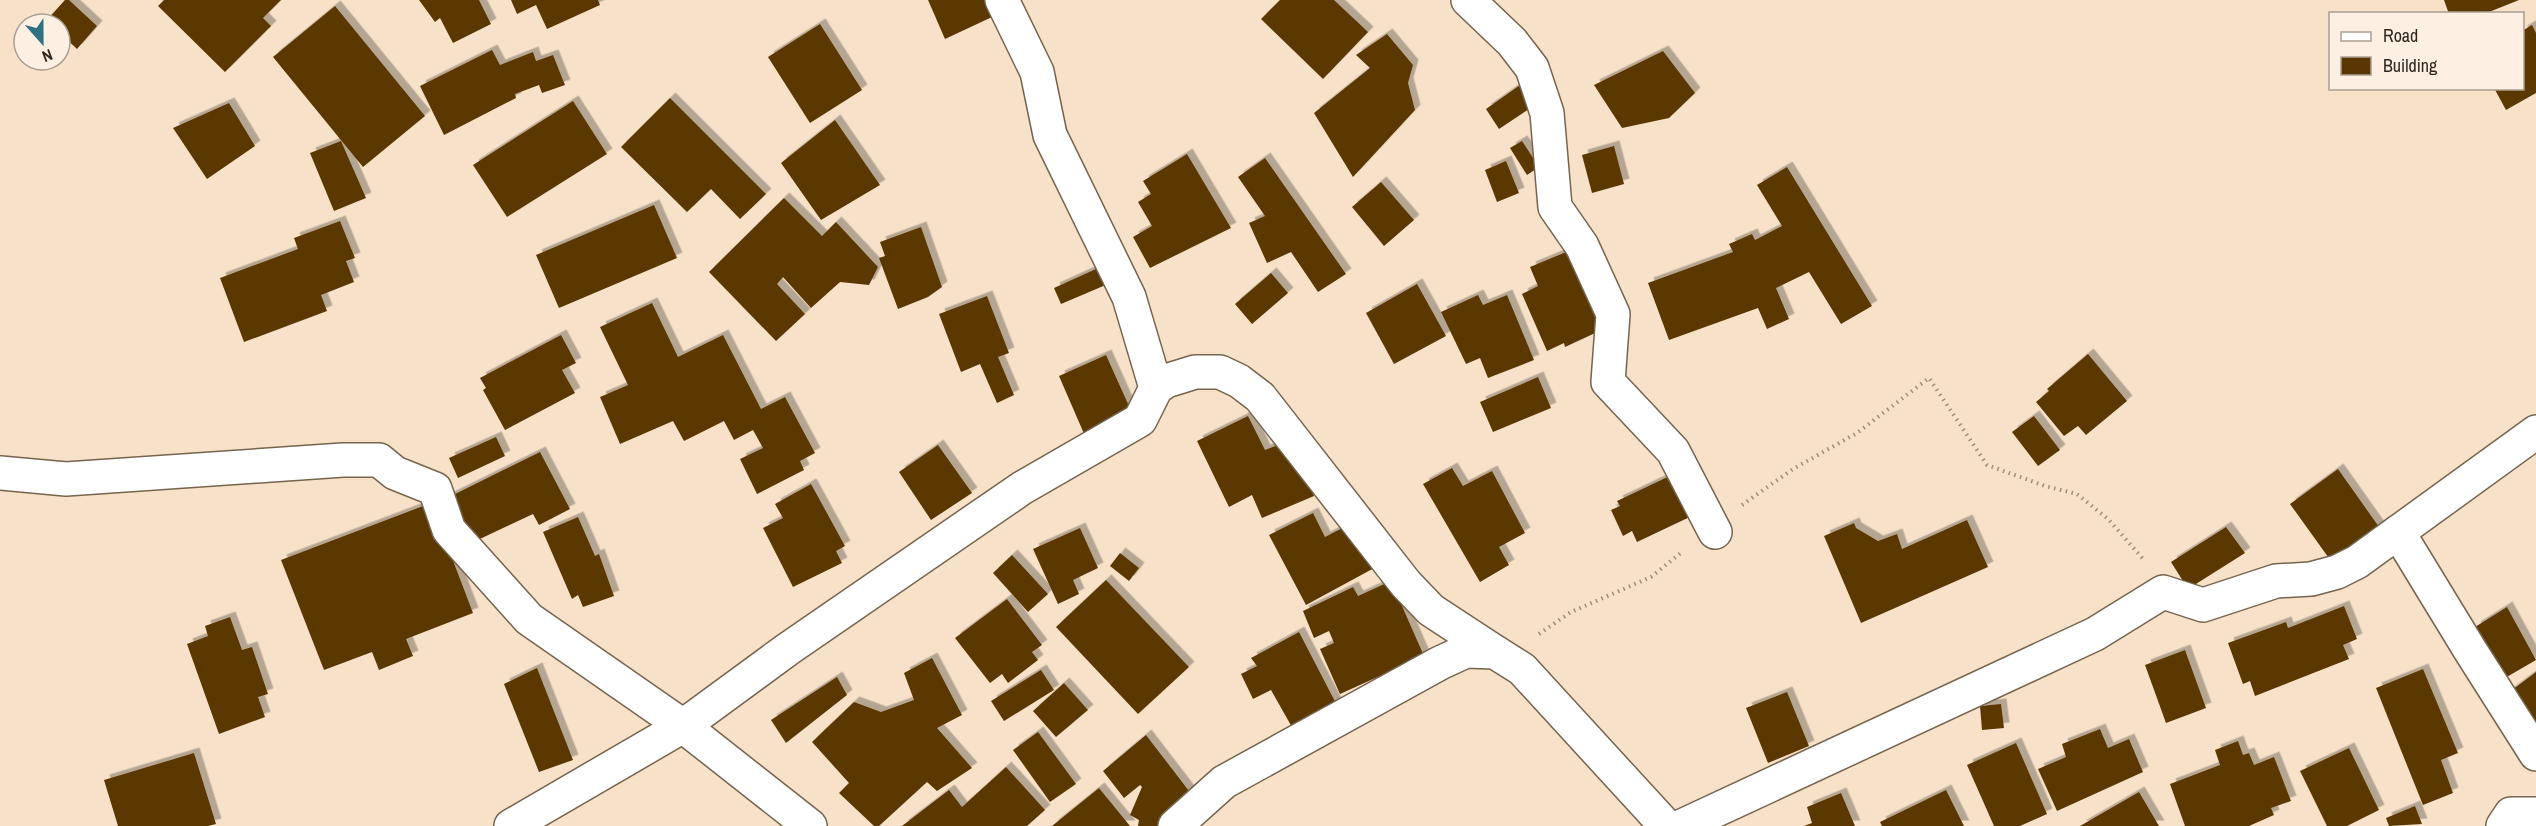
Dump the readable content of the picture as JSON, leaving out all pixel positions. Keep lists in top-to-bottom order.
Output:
{
  "legend": ["Road", "Building"],
  "north": "bottom"
}
